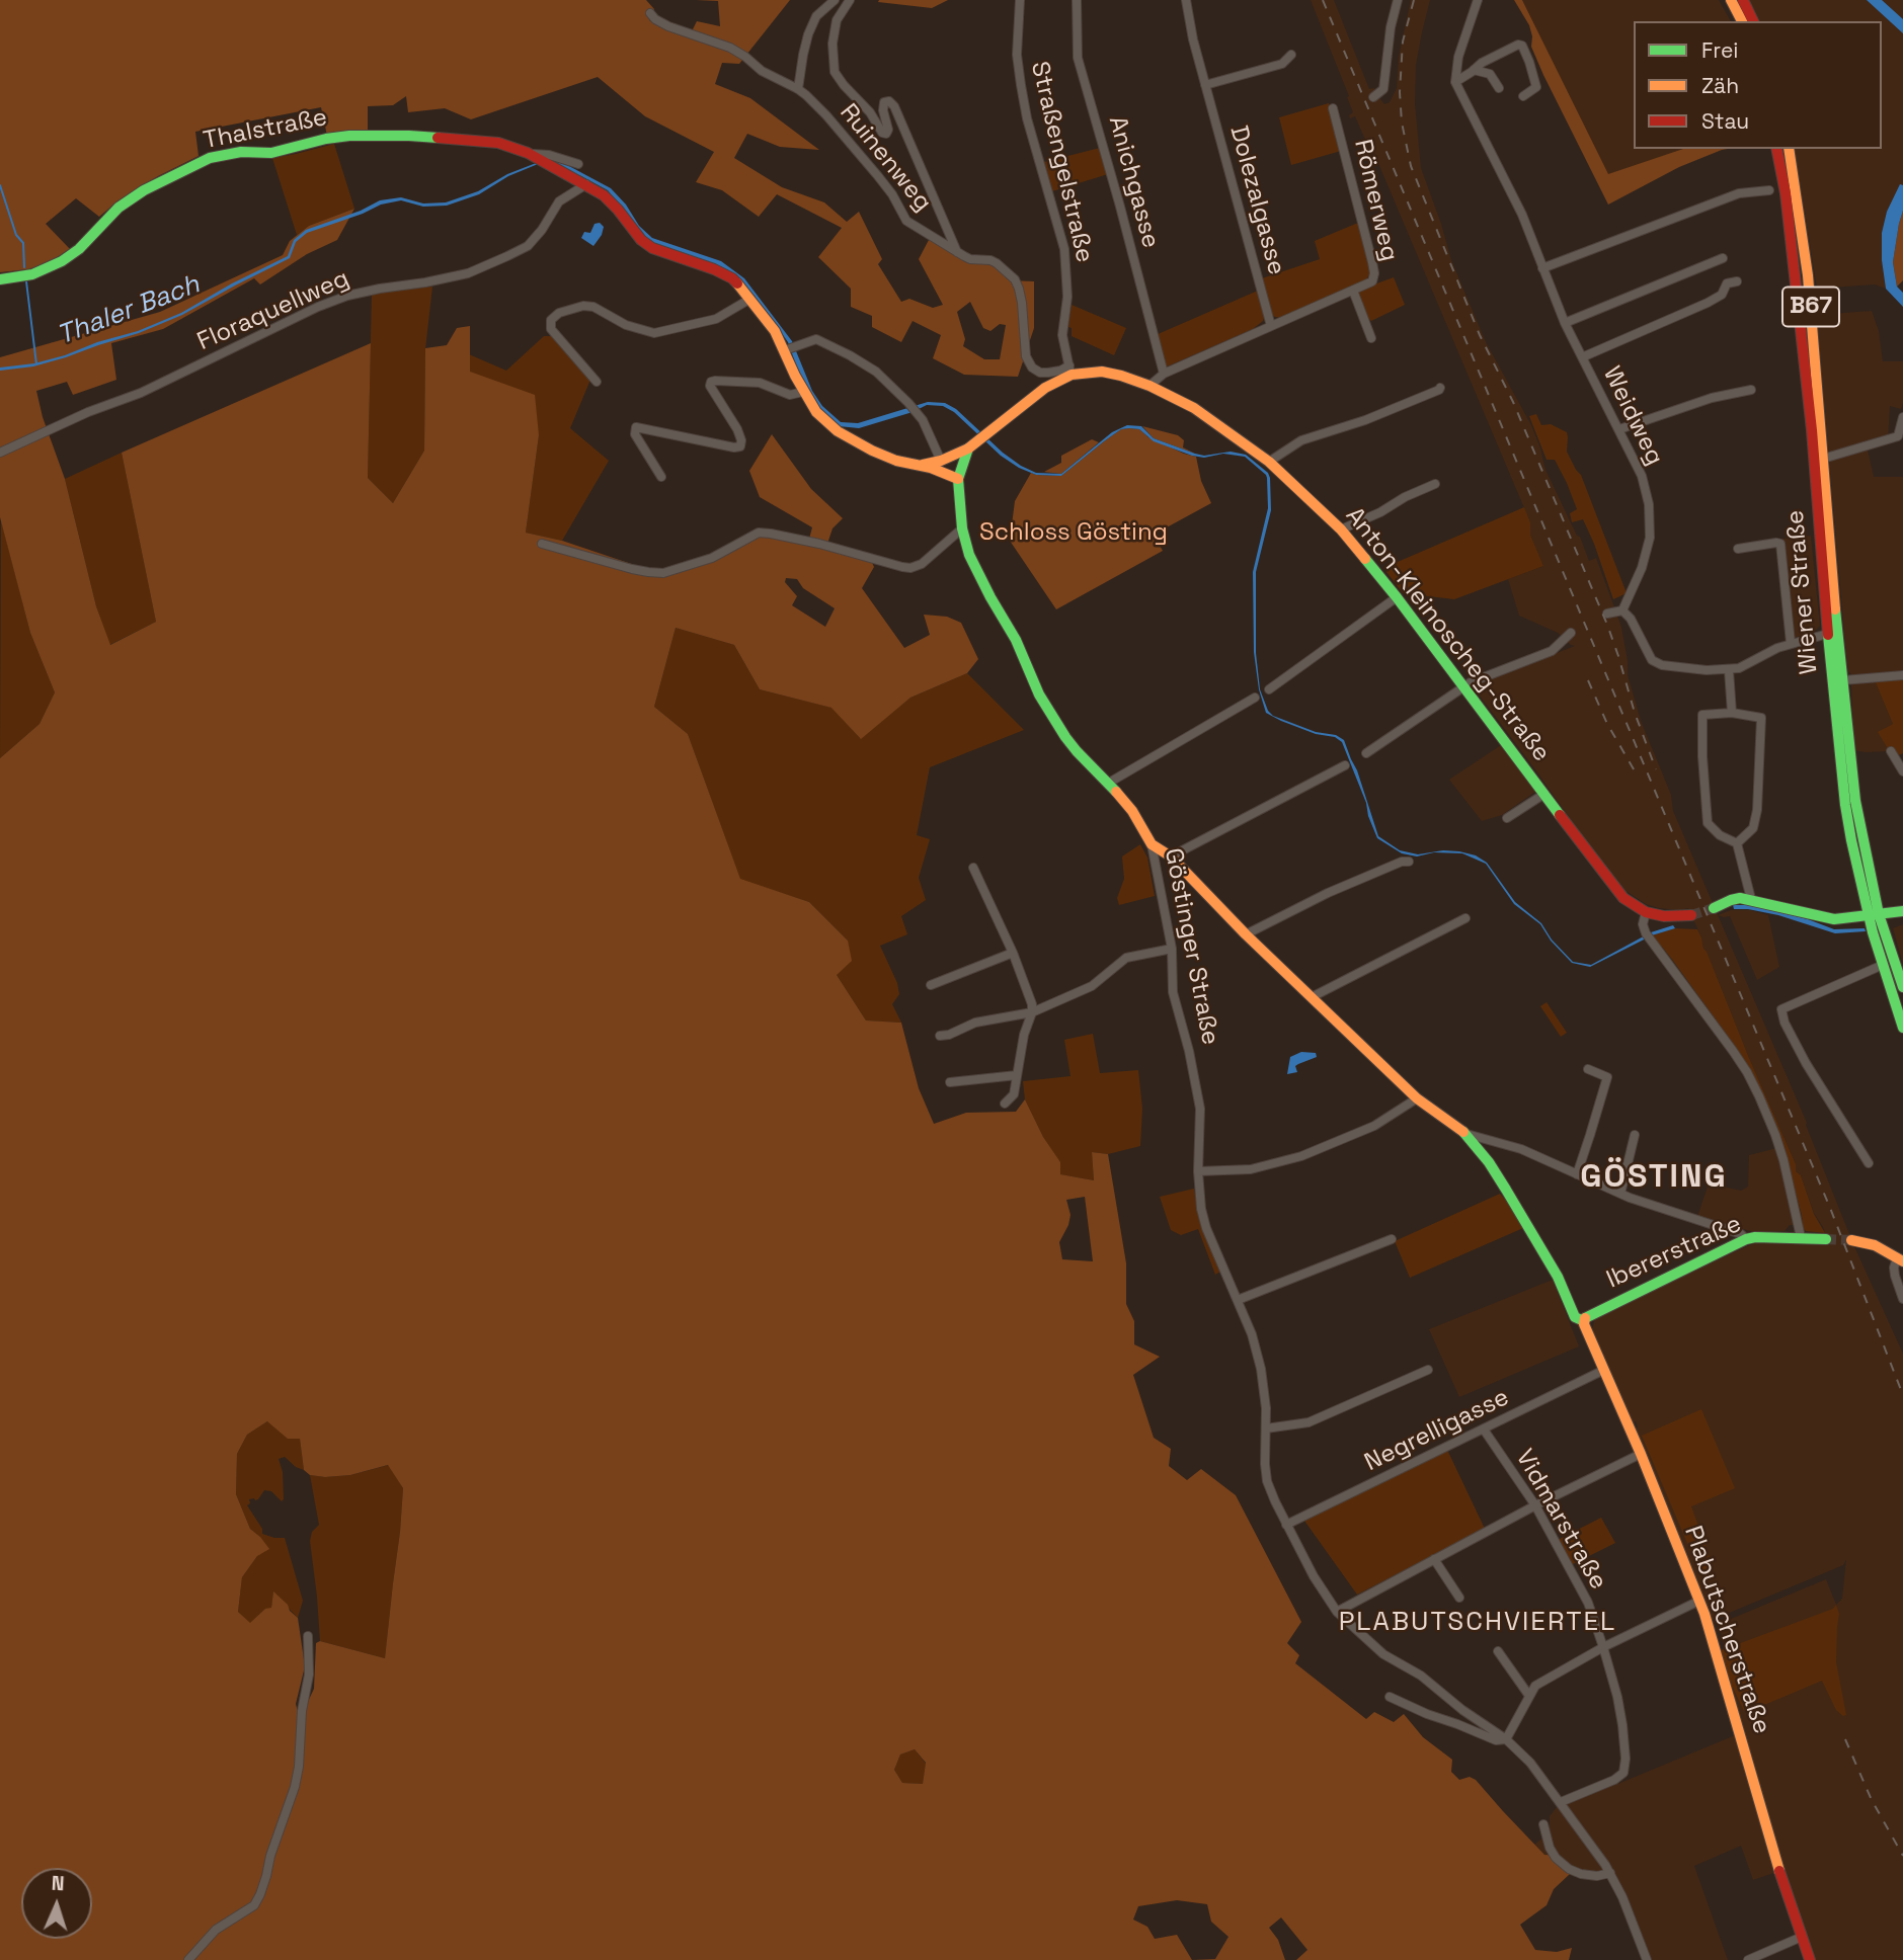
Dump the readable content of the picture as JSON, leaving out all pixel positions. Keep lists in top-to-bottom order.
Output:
{
  "streets": {
    "main road": [
      "Thalstraße",
      "B67",
      "Wiener Straße",
      "Anton-Kleinoscheg-Straße",
      "Göstinger Straße",
      "Ibererstraße",
      "Plabutscherstraße"
    ],
    "street": [
      "Ruinenweg",
      "Straßengelstraße",
      "Anichgasse",
      "Dolezalgasse",
      "Römerweg",
      "Floraquellweg",
      "Weidweg",
      "Negrelligasse",
      "Vidmarstraße"
    ]
  },
  "crossings": [
    ["Thalstraße", "Floraquellweg"],
    ["Ruinenweg", "Straßengelstraße"],
    ["Ruinenweg", "Anton-Kleinoscheg-Straße"],
    ["Straßengelstraße", "Anton-Kleinoscheg-Straße"],
    ["Anichgasse", "Römerweg"],
    ["Dolezalgasse", "Römerweg"],
    ["Römerweg", "Anton-Kleinoscheg-Straße"],
    ["Göstinger Straße", "Negrelligasse"],
    ["Göstinger Straße", "Vidmarstraße"],
    ["Göstinger Straße", "Plabutscherstraße"],
    ["Ibererstraße", "Plabutscherstraße"],
    ["Negrelligasse", "Vidmarstraße"],
    ["Negrelligasse", "Plabutscherstraße"]
  ],
  "districts": ["GÖSTING", "PLABUTSCHVIERTEL"],
  "water": ["Thaler Bach"],
  "parks": ["Schloss Gösting"],
  "legend": ["Frei", "Zäh", "Stau"],
  "north": "top"
}
